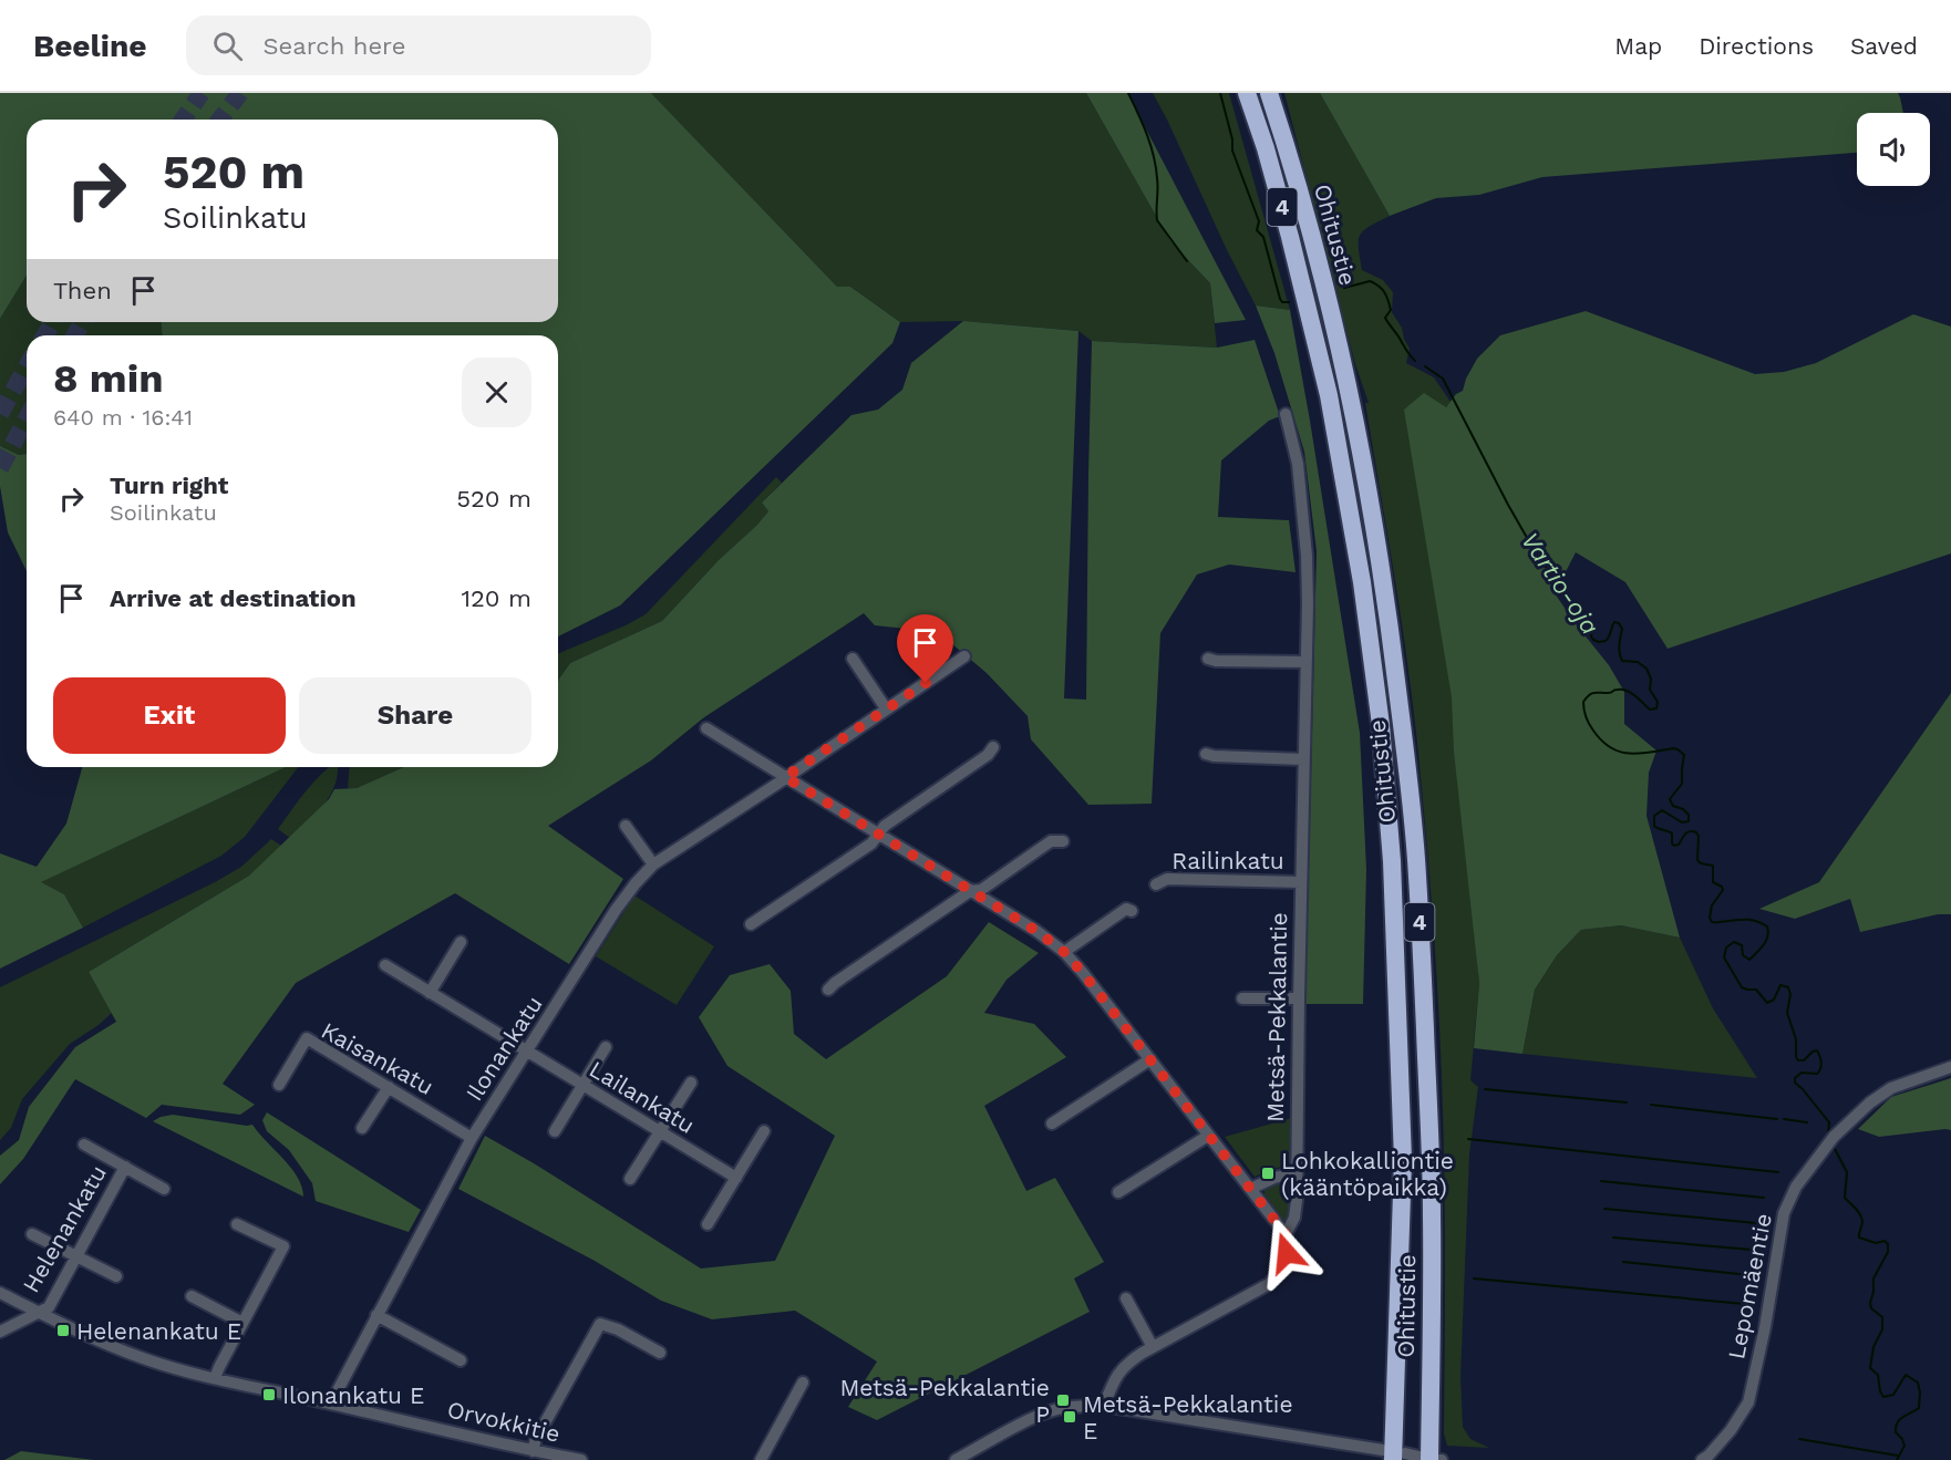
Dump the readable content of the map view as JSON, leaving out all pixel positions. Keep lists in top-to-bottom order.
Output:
{
  "streets": {
    "highway": ["4", "Ohitustie"],
    "street": [
      "Railinkatu",
      "Metsä-Pekkalantie",
      "Ilonankatu",
      "Kaisankatu",
      "Lailankatu",
      "Helenankatu",
      "Lepomäentie",
      "Orvokkitie"
    ]
  },
  "crossings": [
    ["Railinkatu", "Metsä-Pekkalantie"],
    ["Ilonankatu", "Kaisankatu"],
    ["Ilonankatu", "Lailankatu"],
    ["Ilonankatu", "Orvokkitie"],
    ["Helenankatu", "Orvokkitie"]
  ],
  "water": ["Vartio-oja"],
  "places": {
    "transit": [
      "Lohkokalliontie (kääntöpaikka)",
      "Helenankatu E",
      "Ilonankatu E",
      "Metsä-Pekkalantie P",
      "Metsä-Pekkalantie E"
    ]
  },
  "page": {
    "header": "Beeline",
    "search": "Search here",
    "nav": ["Map", "Directions", "Saved"],
    "turn": ["520 m", "Soilinkatu"],
    "then": "Then",
    "heading": ["8 min", "640 m · 16:41"],
    "list": [
      {
        "name": "Turn right",
        "note": "Soilinkatu",
        "value": "520 m"
      },
      {
        "name": "Arrive at destination",
        "value": "120 m"
      }
    ],
    "buttons": ["Exit", "Share"]
  }
}
